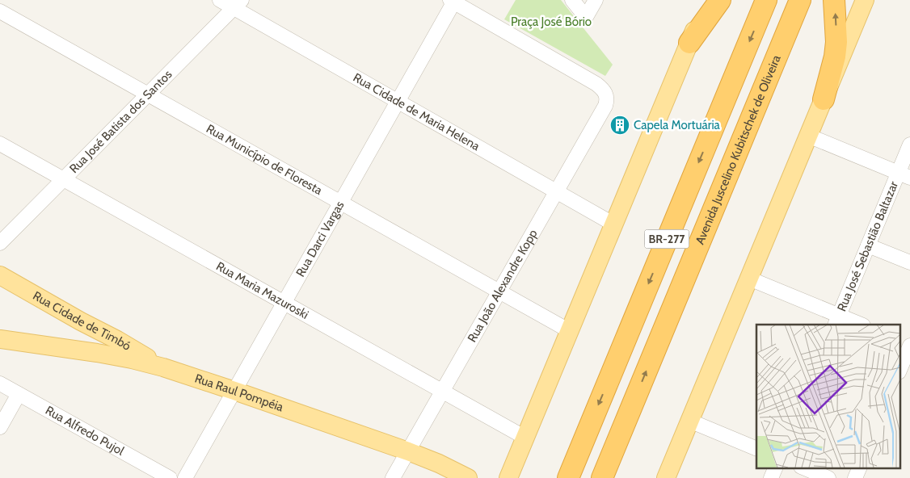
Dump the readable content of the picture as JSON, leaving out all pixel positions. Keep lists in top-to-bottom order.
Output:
{
  "streets": {
    "highway": ["Avenida Juscelino Kubitschek de Oliveira", "BR-277"],
    "main road": ["Rua Cidade de Timbó", "Rua Raul Pompéia"],
    "street": [
      "Rua Cidade de Maria Helena",
      "Rua José Batista dos Santos",
      "Rua Município de Floresta",
      "Rua Darci Vargas",
      "Rua José Sebastião Baltazar",
      "Rua João Alexandre Kopp",
      "Rua Maria Mazuroski",
      "Rua Alfredo Pujol"
    ]
  },
  "crossings": [
    ["Rua Cidade de Maria Helena", "Rua José Batista dos Santos"],
    ["Rua Cidade de Maria Helena", "Rua Darci Vargas"],
    ["Rua Cidade de Maria Helena", "Rua João Alexandre Kopp"],
    ["Rua José Batista dos Santos", "Rua Município de Floresta"],
    ["Rua José Batista dos Santos", "Rua Maria Mazuroski"],
    ["Rua Município de Floresta", "Rua Darci Vargas"],
    ["Rua Município de Floresta", "Rua João Alexandre Kopp"],
    ["Rua Darci Vargas", "Rua João Alexandre Kopp"],
    ["Rua Darci Vargas", "Rua Maria Mazuroski"],
    ["Rua Darci Vargas", "Rua Raul Pompéia"],
    ["Rua João Alexandre Kopp", "Rua Maria Mazuroski"],
    ["Rua João Alexandre Kopp", "Rua Raul Pompéia"],
    ["Rua Cidade de Timbó", "Rua Raul Pompéia"]
  ],
  "parks": ["Praça José Bório"],
  "places": {
    "building": ["Capela Mortuária"]
  }
}
